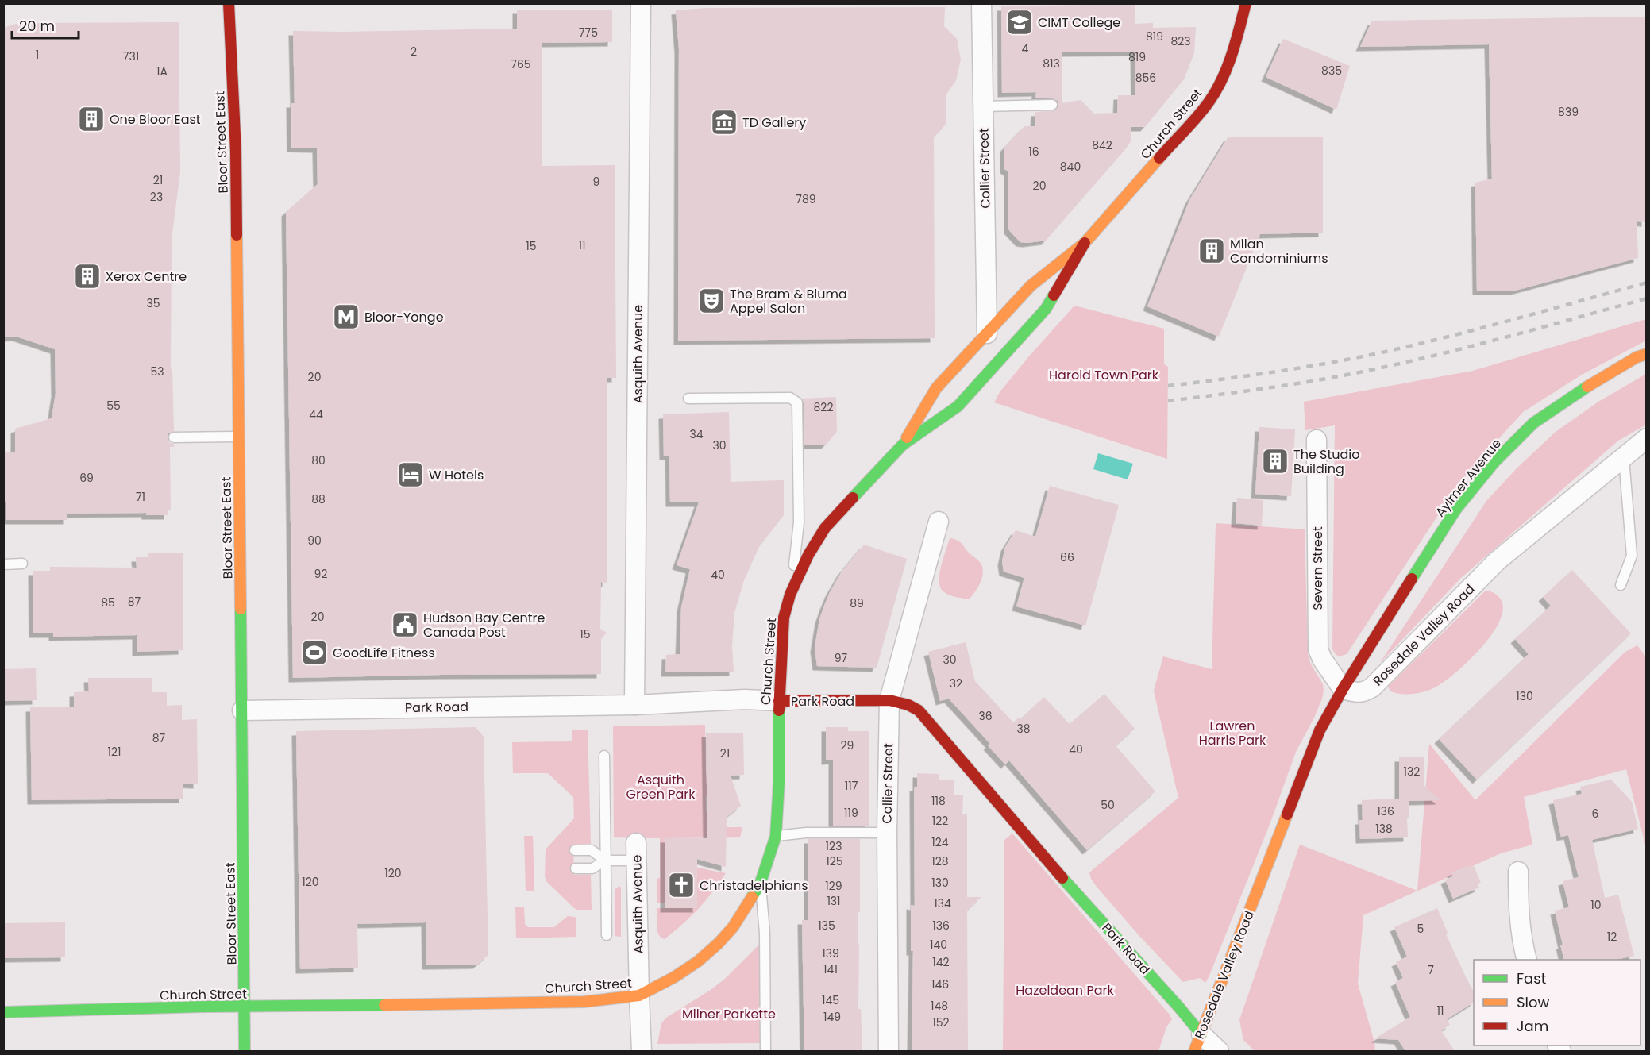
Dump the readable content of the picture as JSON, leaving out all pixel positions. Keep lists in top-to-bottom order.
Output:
{
  "streets": {
    "main road": [
      "Church Street",
      "Bloor Street East",
      "Aylmer Avenue",
      "Rosedale Valley Road",
      "Park Road"
    ],
    "street": ["Collier Street", "Asquith Avenue", "Severn Street"]
  },
  "crossings": [
    ["Church Street", "Bloor Street East"],
    ["Church Street", "Collier Street"],
    ["Church Street", "Asquith Avenue"],
    ["Church Street", "Park Road"],
    ["Bloor Street East", "Park Road"],
    ["Collier Street", "Park Road"],
    ["Asquith Avenue", "Park Road"],
    ["Aylmer Avenue", "Severn Street"],
    ["Aylmer Avenue", "Rosedale Valley Road"],
    ["Severn Street", "Rosedale Valley Road"],
    ["Rosedale Valley Road", "Park Road"]
  ],
  "parks": [
    "Harold Town Park",
    "Lawren Harris Park",
    "Asquith Green Park",
    "Hazeldean Park",
    "Milner Parkette"
  ],
  "places": {
    "school or university": ["CIMT College"],
    "building": [
      "One Bloor East",
      "Milan Condominiums",
      "Xerox Centre",
      "The Studio Building"
    ],
    "museum": ["TD Gallery"],
    "theatre": ["The Bram & Bluma Appel Salon"],
    "metro station": ["Bloor-Yonge"],
    "hotel": ["W Hotels"],
    "public building": ["Hudson Bay Centre Canada Post"],
    "sports": ["GoodLife Fitness"],
    "church": ["Christadelphians"]
  },
  "house_numbers": [
    "775",
    "819",
    "823",
    "4",
    "2",
    "1",
    "731",
    "819",
    "813",
    "765",
    "835",
    "1A",
    "856",
    "839",
    "842",
    "16",
    "840",
    "21",
    "9",
    "20",
    "23",
    "789",
    "11",
    "15",
    "35",
    "53",
    "20",
    "55",
    "822",
    "44",
    "34",
    "30",
    "80",
    "69",
    "71",
    "88",
    "90",
    "66",
    "92",
    "40",
    "87",
    "85",
    "89",
    "20",
    "15",
    "97",
    "30",
    "32",
    "130",
    "36",
    "38",
    "87",
    "29",
    "40",
    "121",
    "21",
    "132",
    "117",
    "118",
    "50",
    "136",
    "119",
    "6",
    "122",
    "138",
    "124",
    "123",
    "125",
    "128",
    "120",
    "120",
    "130",
    "129",
    "131",
    "134",
    "10",
    "135",
    "136",
    "5",
    "12",
    "140",
    "139",
    "142",
    "141",
    "7",
    "146",
    "145",
    "148",
    "11",
    "149",
    "152"
  ],
  "legend": ["Fast", "Slow", "Jam"],
  "scale_bar": "20 m"
}
